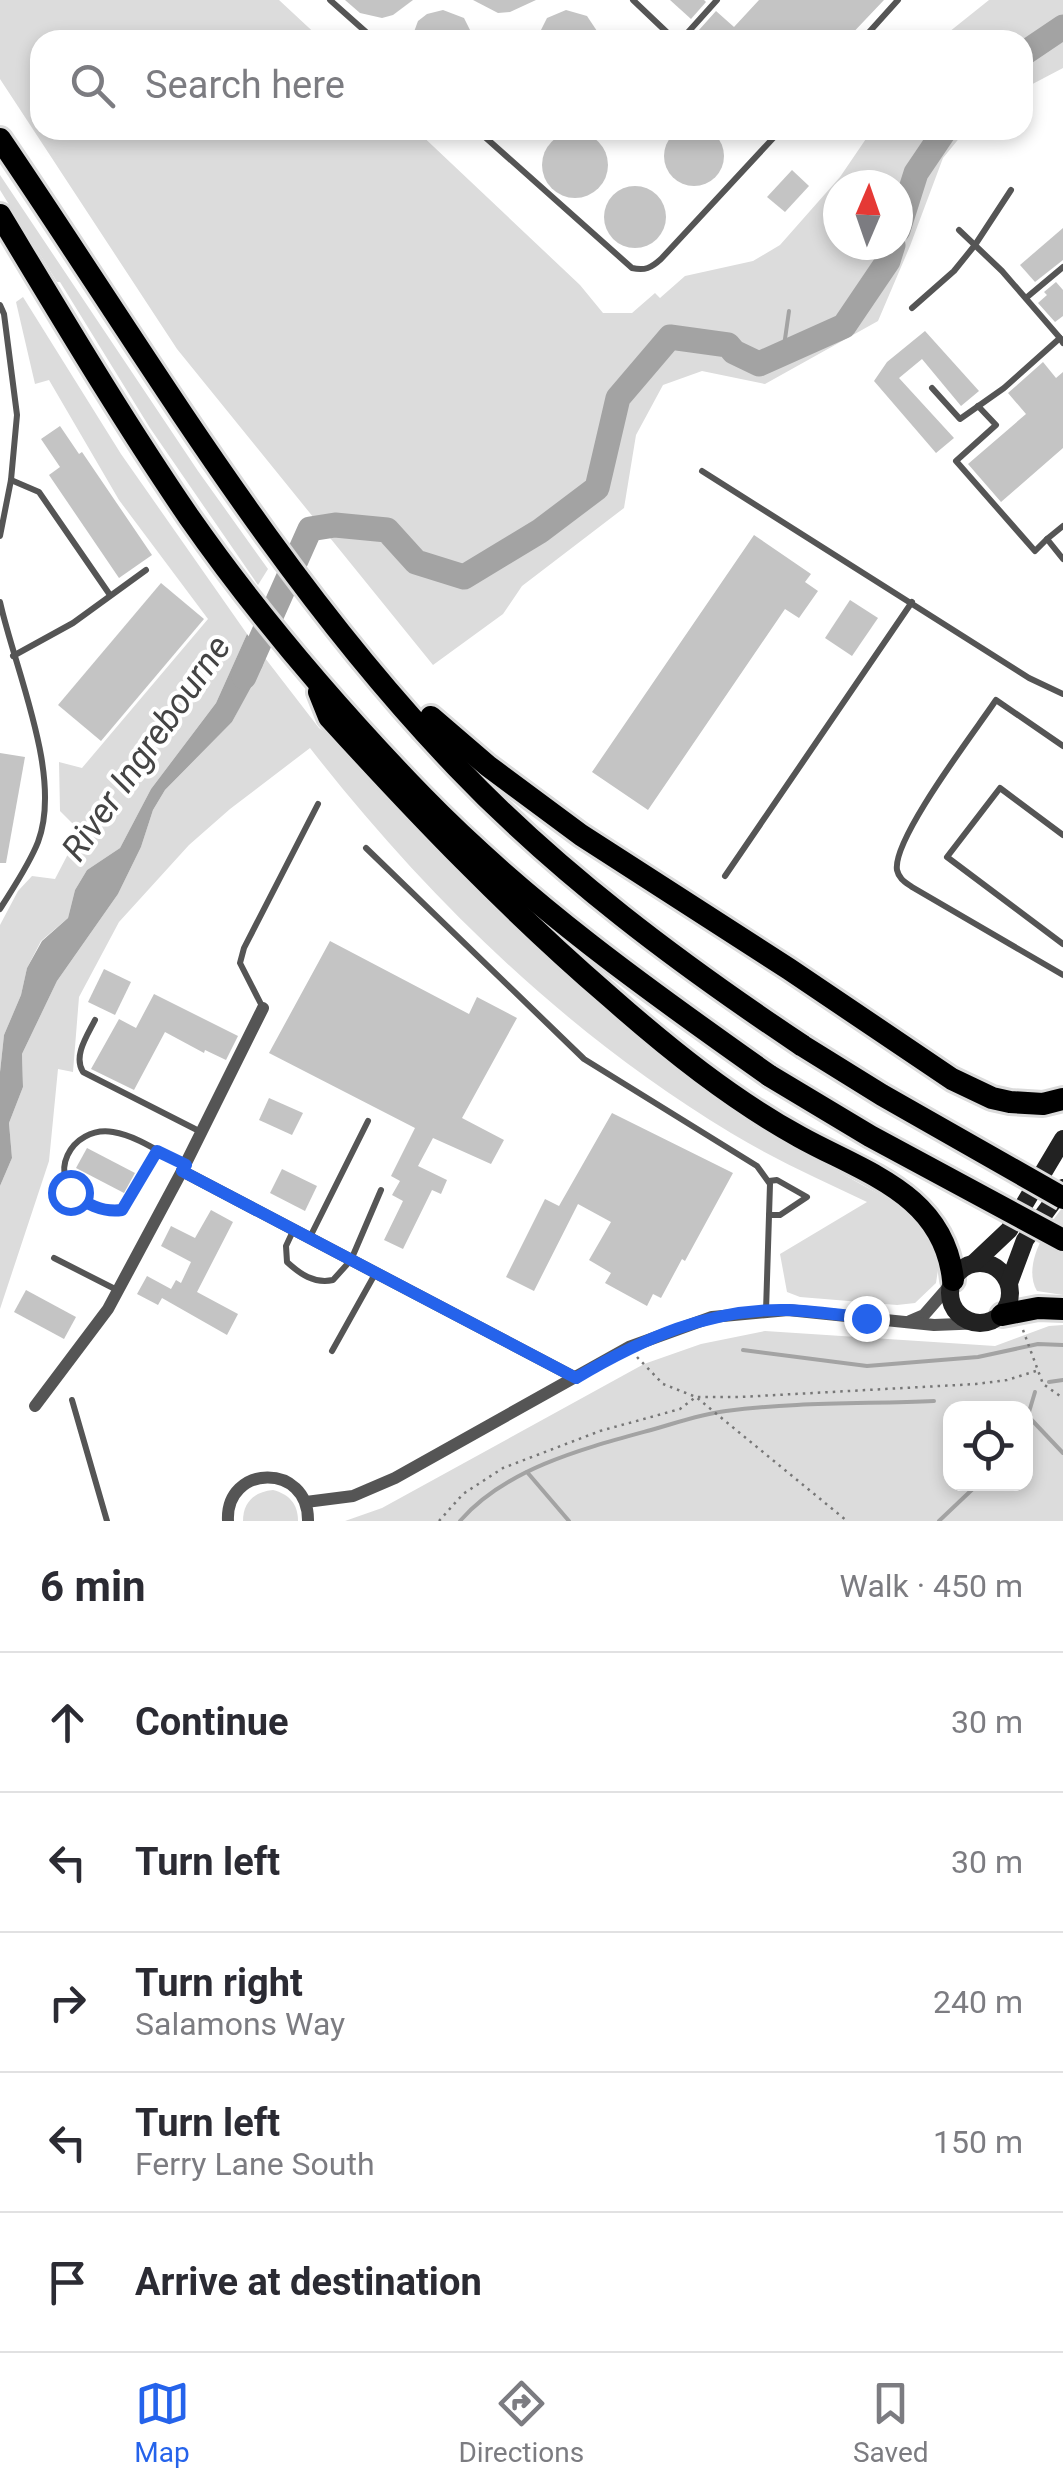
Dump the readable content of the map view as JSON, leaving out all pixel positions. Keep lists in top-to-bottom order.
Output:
{
  "water": ["River Ingrebourne"],
  "north": "top",
  "page": {
    "search": "Search here",
    "heading": ["6 min", "Walk · 450 m"],
    "list": [
      ["Continue", "30 m"],
      ["Turn left", "30 m"],
      ["Turn right", "Salamons Way", "240 m"],
      ["Turn left", "Ferry Lane South", "150 m"],
      "Arrive at destination"
    ],
    "nav": ["Map", "Directions", "Saved"]
  }
}
